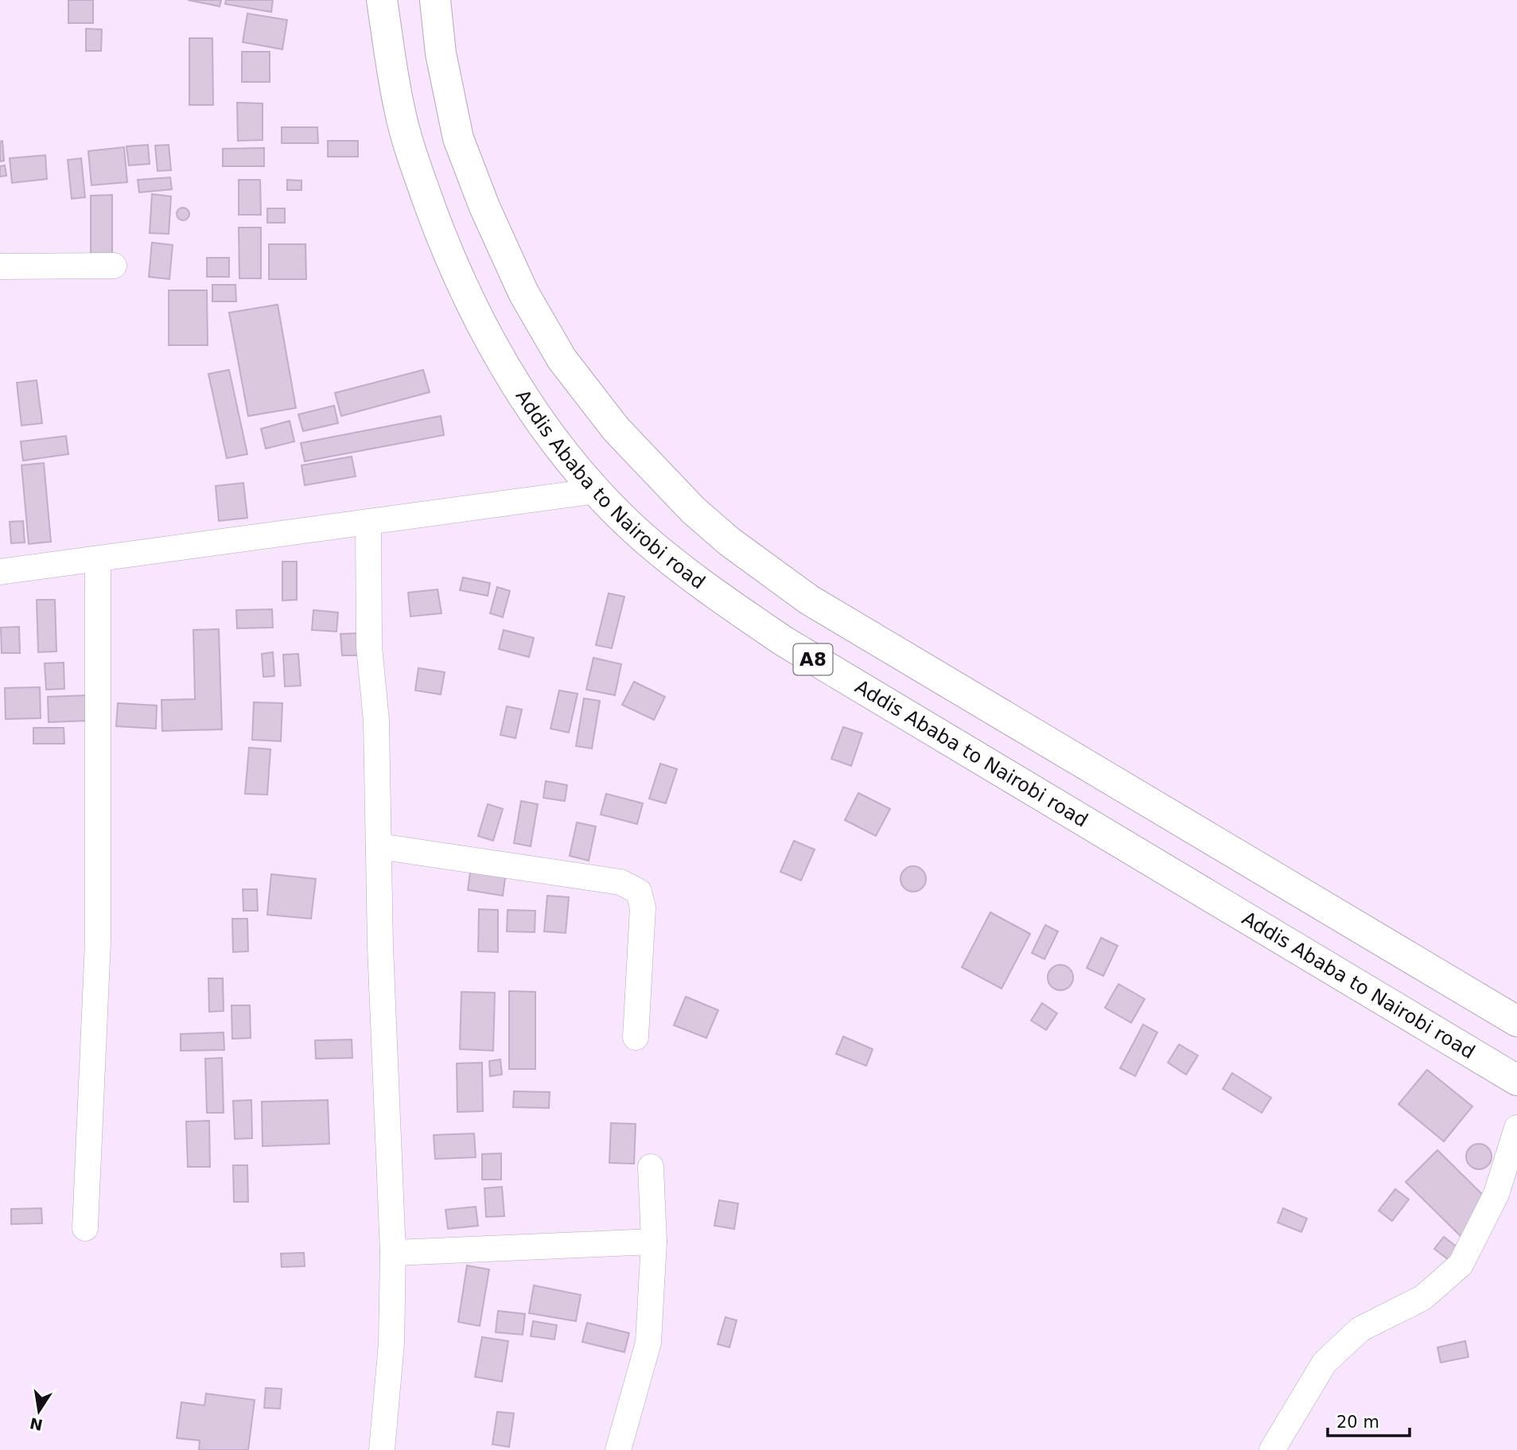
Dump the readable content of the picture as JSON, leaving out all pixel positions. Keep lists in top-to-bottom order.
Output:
{
  "streets": {
    "highway": ["Addis Ababa to Nairobi road", "A8"]
  },
  "scale_bar": "20 m",
  "north": "bottom"
}
